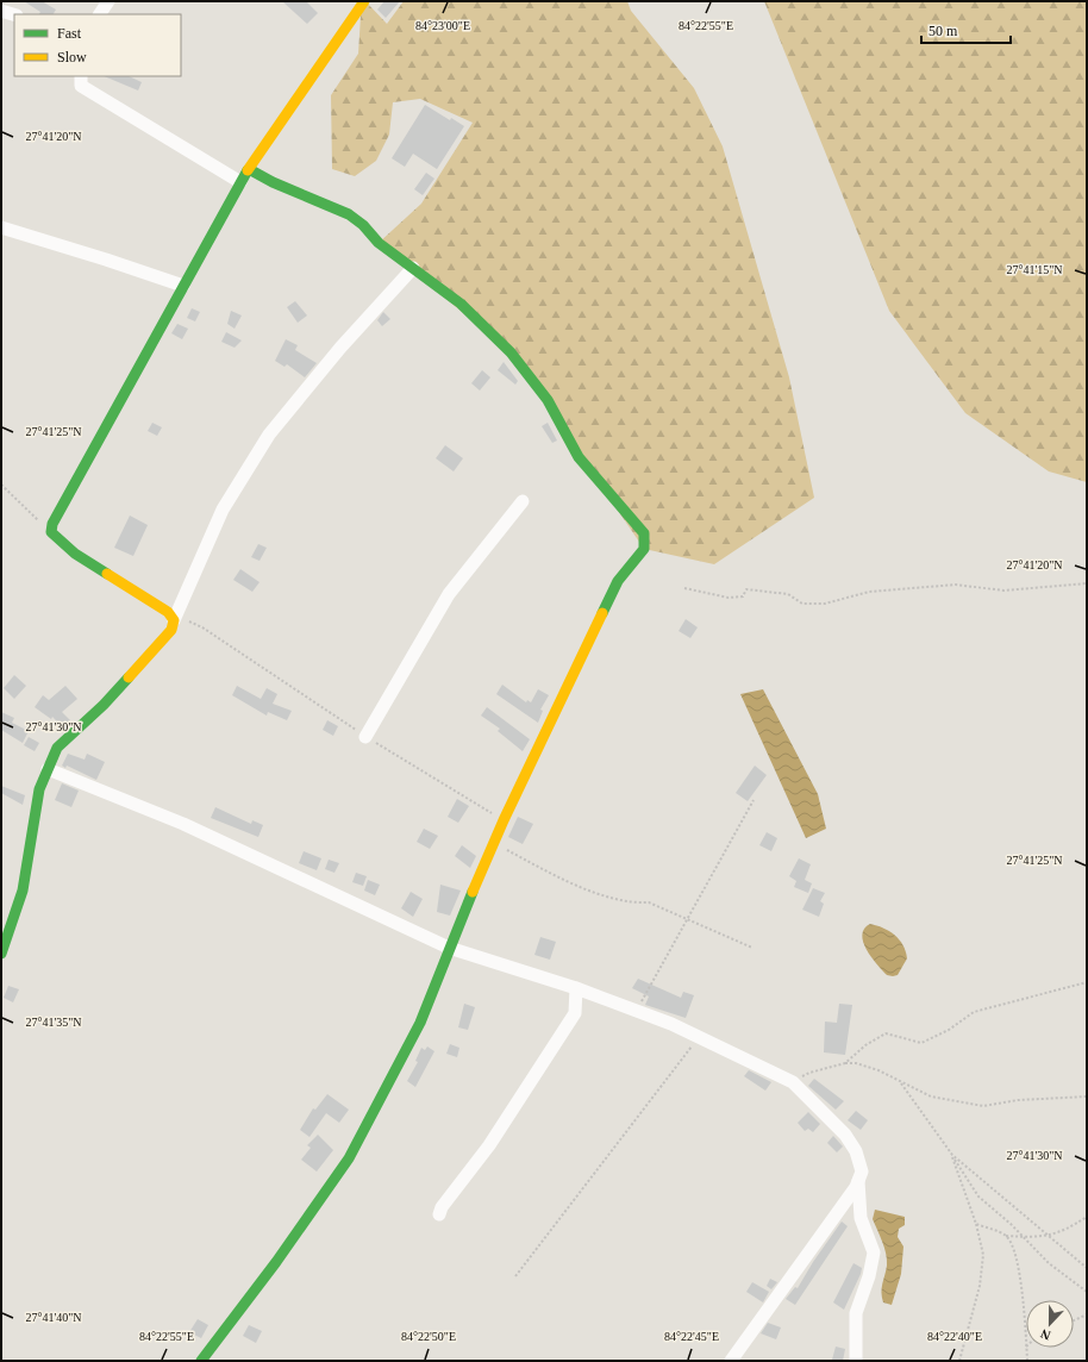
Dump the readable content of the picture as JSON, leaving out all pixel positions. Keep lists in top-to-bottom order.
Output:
{
  "legend": ["Fast", "Slow"],
  "scale_bar": "50 m",
  "north": "bottom",
  "coordinates": [
    "84°23'00\"E",
    "84°22'55\"E",
    "27°41'20\"N",
    "27°41'15\"N",
    "27°41'25\"N",
    "27°41'30\"N",
    "27°41'35\"N",
    "27°41'40\"N",
    "84°22'50\"E",
    "84°22'45\"E",
    "84°22'40\"E"
  ]
}
